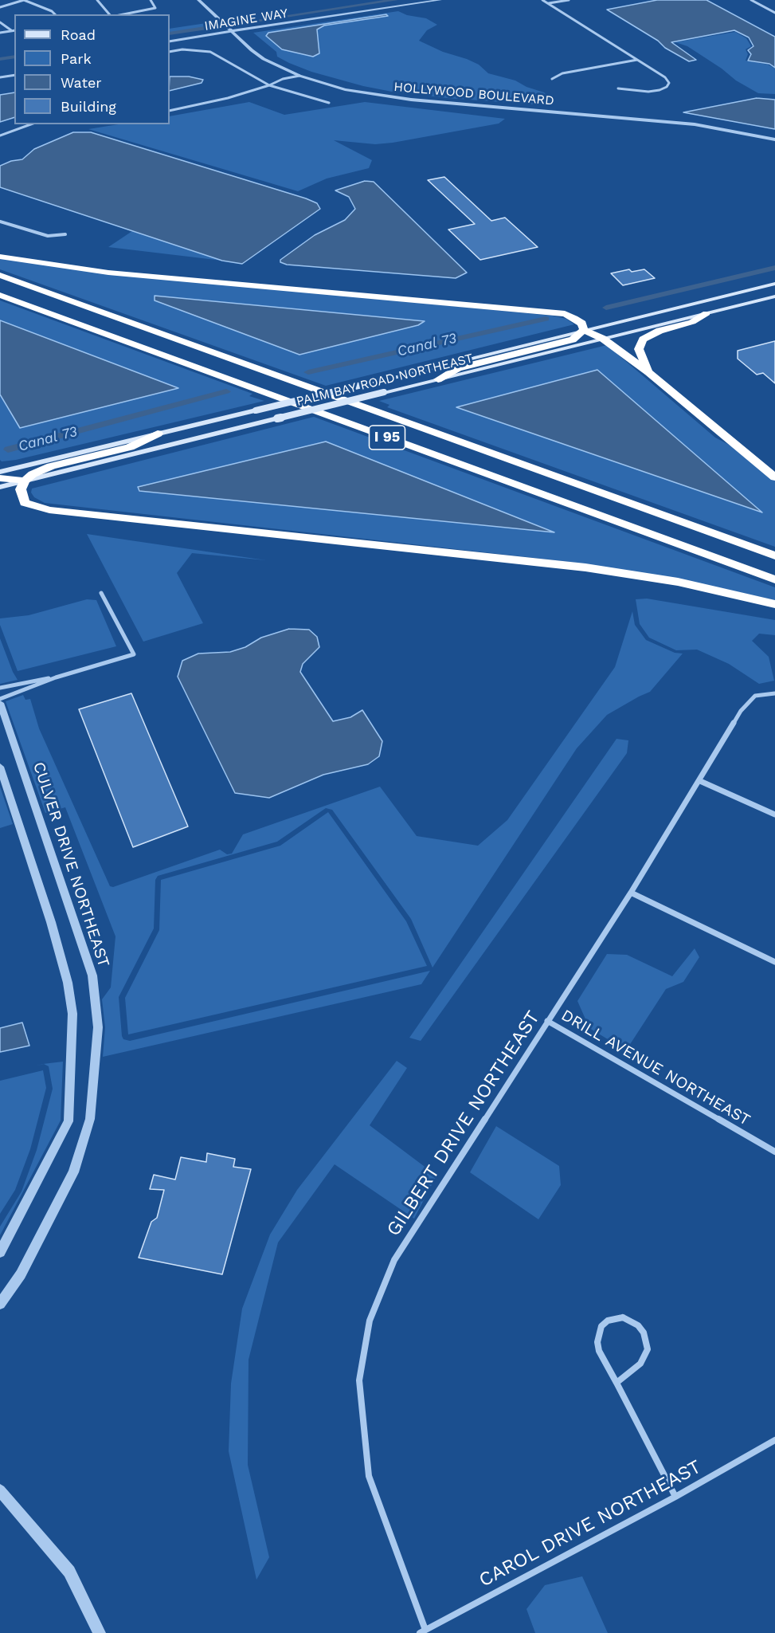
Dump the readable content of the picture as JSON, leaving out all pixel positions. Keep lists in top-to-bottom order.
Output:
{
  "streets": {
    "highway": ["I 95"],
    "main road": ["PALM BAY ROAD NORTHEAST"],
    "street": [
      "IMAGINE WAY",
      "HOLLYWOOD BOULEVARD",
      "CULVER DRIVE NORTHEAST",
      "DRILL AVENUE NORTHEAST",
      "GILBERT DRIVE NORTHEAST",
      "CAROL DRIVE NORTHEAST"
    ]
  },
  "crossings": [
    ["IMAGINE WAY", "HOLLYWOOD BOULEVARD"],
    ["DRILL AVENUE NORTHEAST", "GILBERT DRIVE NORTHEAST"],
    ["GILBERT DRIVE NORTHEAST", "CAROL DRIVE NORTHEAST"]
  ],
  "water": ["Canal 73"],
  "legend": [
    "Road",
    "Park",
    "Water",
    "Building"
  ]
}
